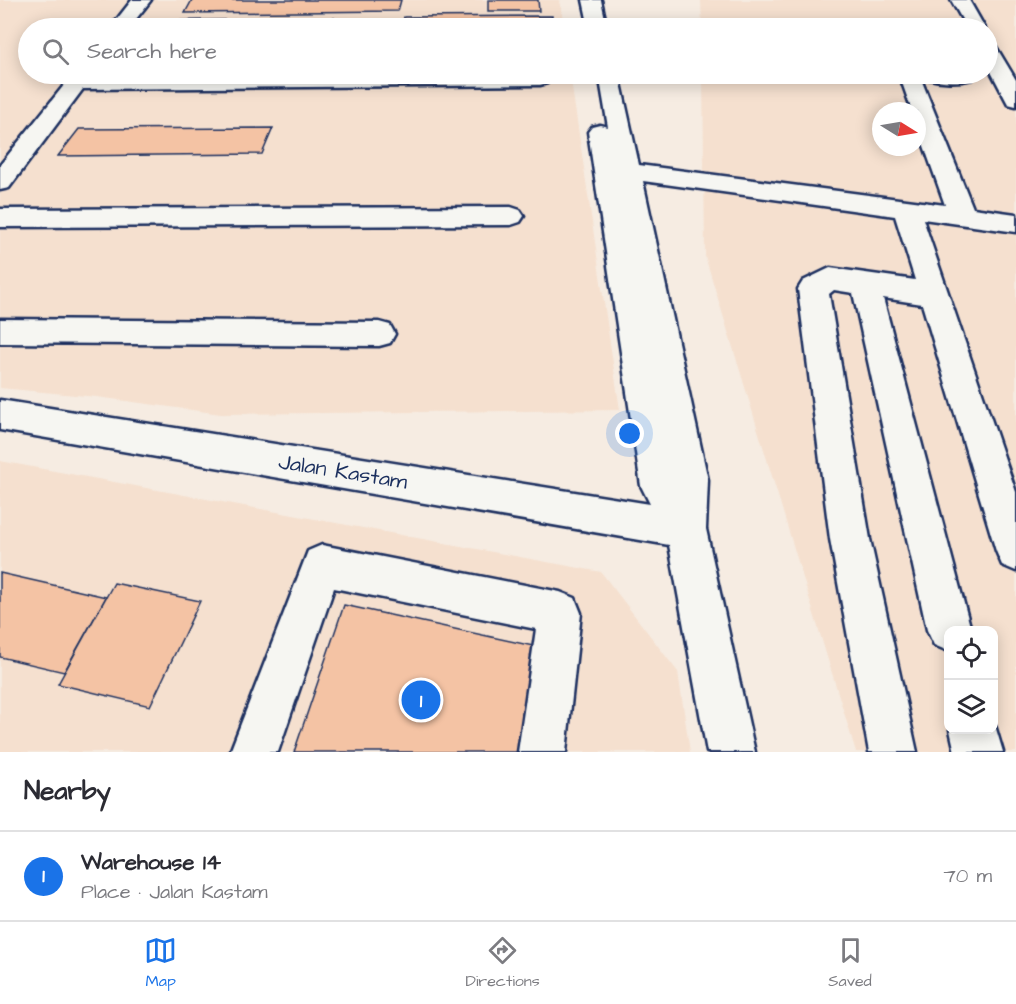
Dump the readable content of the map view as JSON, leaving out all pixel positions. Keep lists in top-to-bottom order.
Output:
{
  "streets": {
    "street": ["Jalan Kastam"]
  },
  "north": "right",
  "page": {
    "search": "Search here",
    "pins": "1",
    "heading": "Nearby",
    "list": [
      {
        "mark": "1",
        "name": "Warehouse 14",
        "note": "Place · Jalan Kastam",
        "value": "70 m"
      }
    ],
    "nav": ["Map", "Directions", "Saved"]
  }
}
